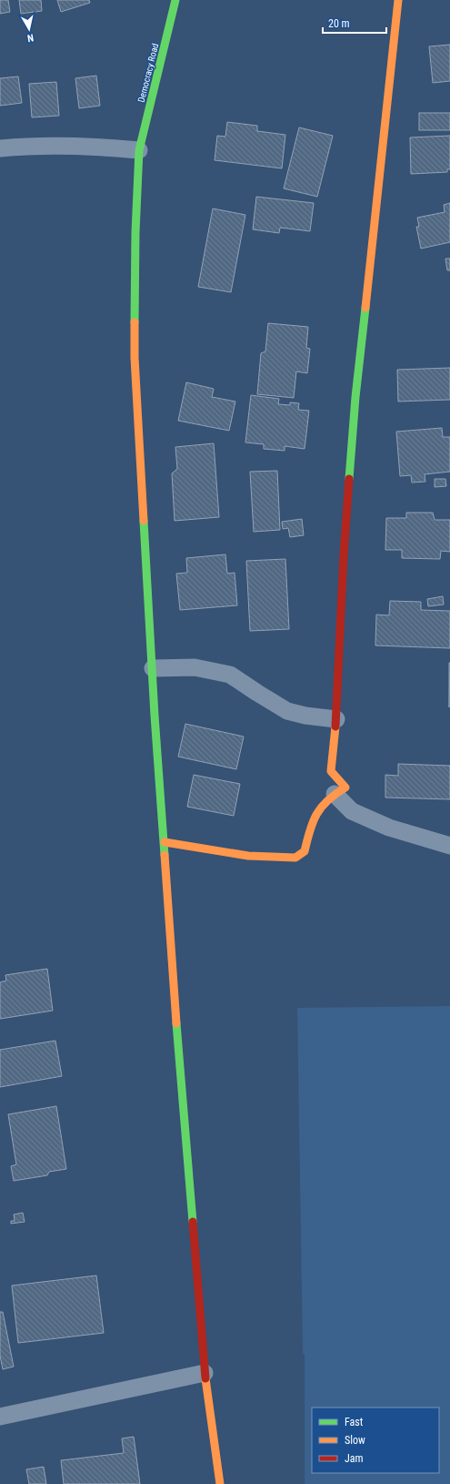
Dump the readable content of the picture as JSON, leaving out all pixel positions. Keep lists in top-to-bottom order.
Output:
{
  "streets": {
    "street": ["Democracy Road"]
  },
  "legend": ["Fast", "Slow", "Jam"],
  "scale_bar": "20 m",
  "north": "bottom"
}
